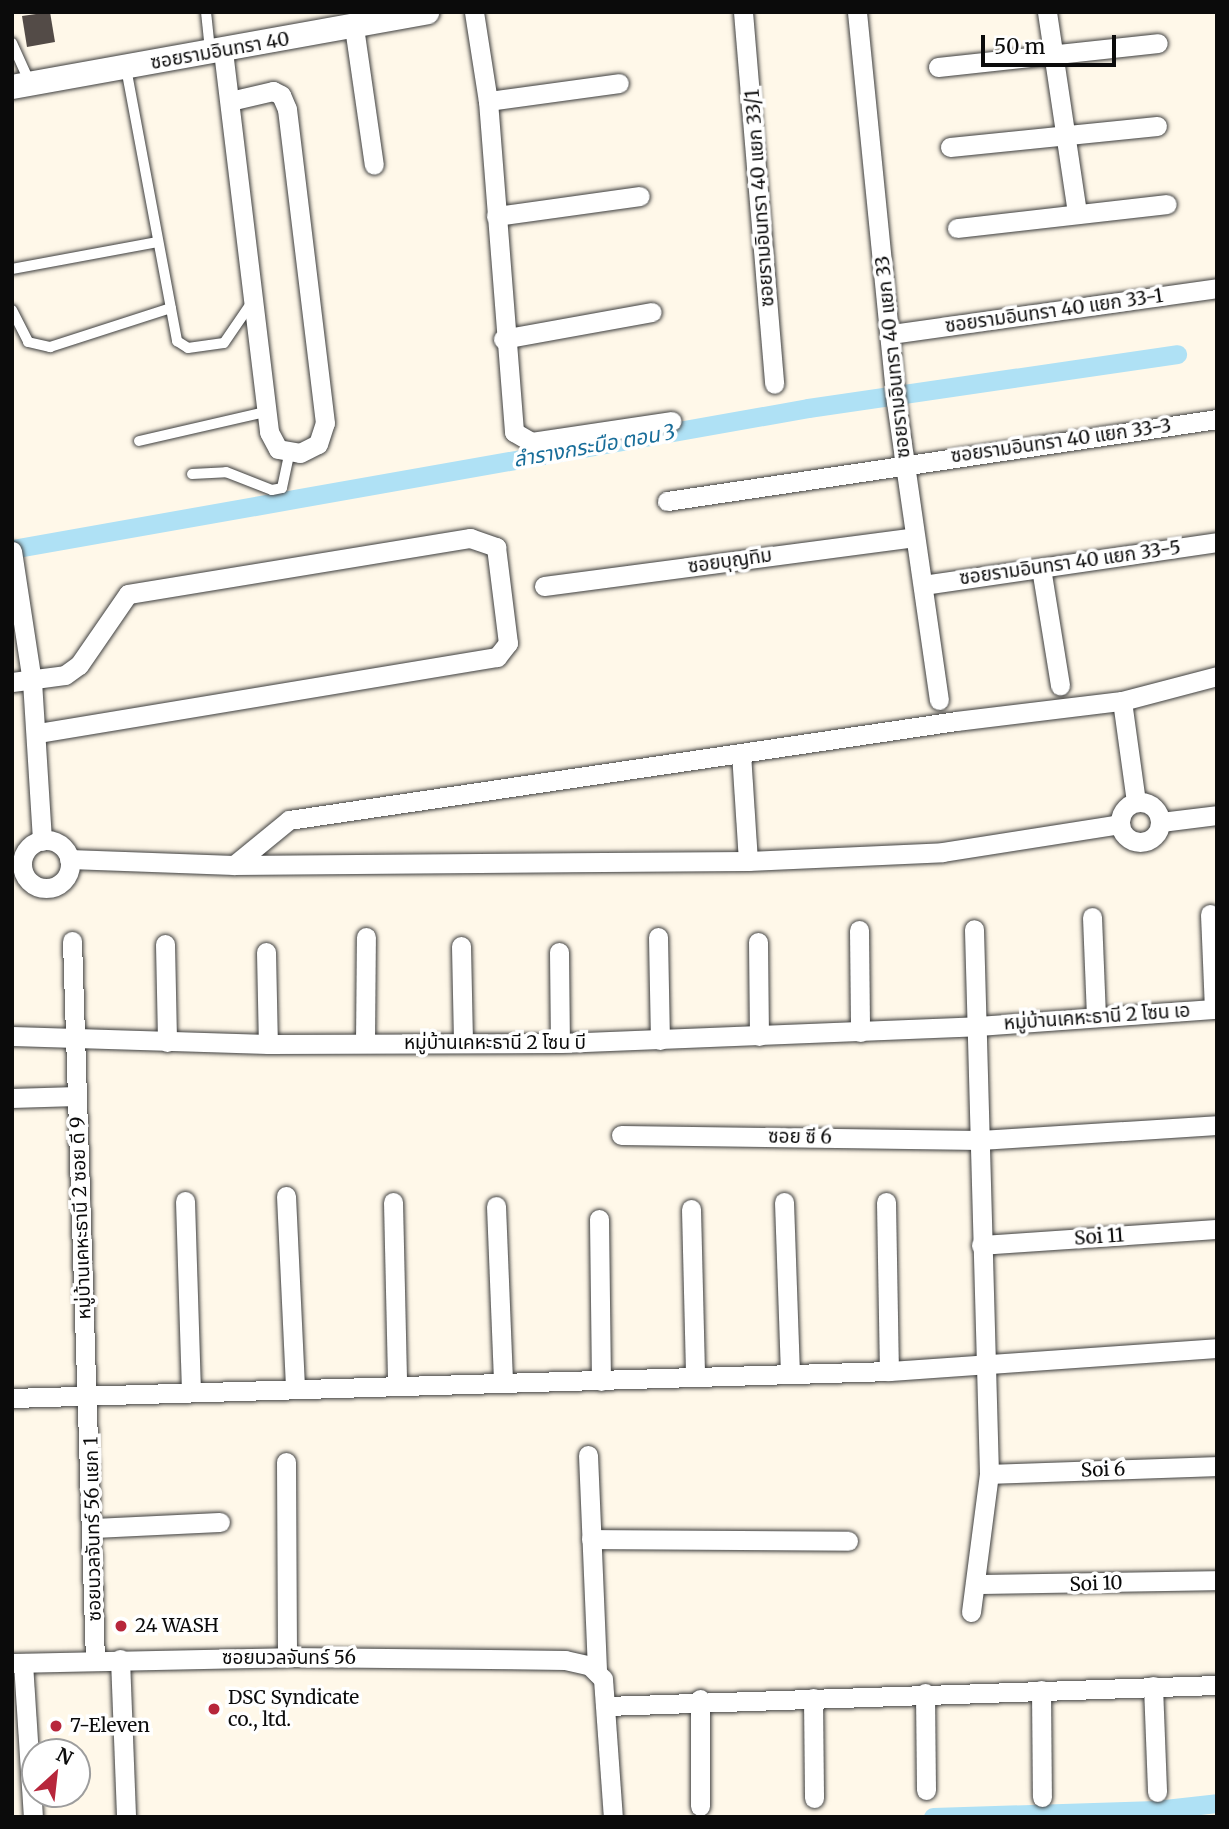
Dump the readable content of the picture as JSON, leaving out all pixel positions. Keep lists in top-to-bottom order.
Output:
{
  "streets": {
    "street": [
      "ซอยรามอินทรา 40",
      "ซอยรามอินทรา 40 แยก 33/1",
      "ซอยรามอินทรา 40 แยก 33-1",
      "ซอยรามอินทรา 40 แยก 33",
      "ซอยรามอินทรา 40 แยก 33-3",
      "ซอยบุญทิม",
      "ซอยรามอินทรา 40 แยก 33-5",
      "หมู่บ้านเคหะธานี 2 โซน เอ",
      "หมู่บ้านเคหะธานี 2 โซน บี",
      "ซอย ซี 6",
      "หมู่บ้านเคหะธานี 2 ซอย ดี 9",
      "Soi 11",
      "Soi 6",
      "ซอยนวลจันทร์ 56 แยก 1",
      "Soi 10",
      "ซอยนวลจันทร์ 56"
    ]
  },
  "crossings": [
    ["ซอยรามอินทรา 40 แยก 33-1", "ซอยรามอินทรา 40 แยก 33"],
    ["ซอยรามอินทรา 40 แยก 33", "ซอยรามอินทรา 40 แยก 33-3"],
    ["ซอยรามอินทรา 40 แยก 33", "ซอยบุญทิม"],
    ["ซอยรามอินทรา 40 แยก 33", "ซอยรามอินทรา 40 แยก 33-5"],
    ["หมู่บ้านเคหะธานี 2 โซน เอ", "หมู่บ้านเคหะธานี 2 โซน บี"],
    ["หมู่บ้านเคหะธานี 2 โซน บี", "หมู่บ้านเคหะธานี 2 ซอย ดี 9"],
    ["หมู่บ้านเคหะธานี 2 ซอย ดี 9", "ซอยนวลจันทร์ 56 แยก 1"],
    ["ซอยนวลจันทร์ 56 แยก 1", "ซอยนวลจันทร์ 56"]
  ],
  "water": ["ลำรางกระบือ ตอน 3"],
  "places": ["24 WASH", "DSC Syndicate co., ltd.", "7-Eleven"],
  "scale_bar": "50 m",
  "north": "top right"
}
